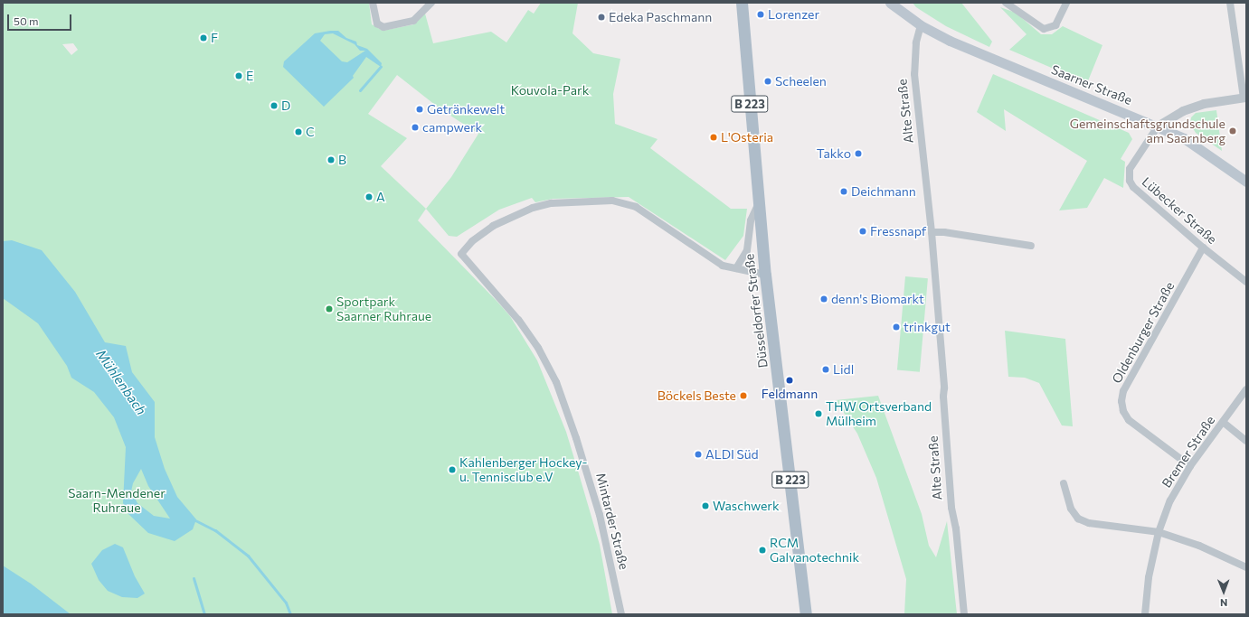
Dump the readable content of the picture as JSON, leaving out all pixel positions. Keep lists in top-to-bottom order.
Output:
{
  "streets": {
    "main road": ["Saarner Straße", "B 223", "Düsseldorfer Straße"],
    "street": [
      "Alte Straße",
      "Lübecker Straße",
      "Oldenburger Straße",
      "Bremer Straße",
      "Mintarder Straße"
    ]
  },
  "crossings": [
    ["Saarner Straße", "Alte Straße"],
    ["Saarner Straße", "Lübecker Straße"],
    ["Lübecker Straße", "Oldenburger Straße"],
    ["Oldenburger Straße", "Bremer Straße"]
  ],
  "water": ["Mühlenbach"],
  "parks": ["Kouvola-Park", "Saarn-Mendener Ruhraue"],
  "places": [
    "Lorenzer",
    "Edeka Paschmann",
    "F",
    "E",
    "Scheelen",
    "D",
    "Getränkewelt",
    "campwerk",
    "Gemeinschaftsgrundschule am Saarnberg",
    "C",
    "L'Osteria",
    "Takko",
    "B",
    "Deichmann",
    "A",
    "Fressnapf",
    "denn's Biomarkt",
    "Sportpark Saarner Ruhraue",
    "trinkgut",
    "Lidl",
    "Feldmann",
    "Böckels Beste",
    "THW Ortsverband Mülheim",
    "ALDI Süd",
    "Kahlenberger Hockey- u. Tennisclub e.V",
    "Waschwerk",
    "RCM Galvanotechnik"
  ],
  "scale_bar": "50 m",
  "north": "bottom"
}
